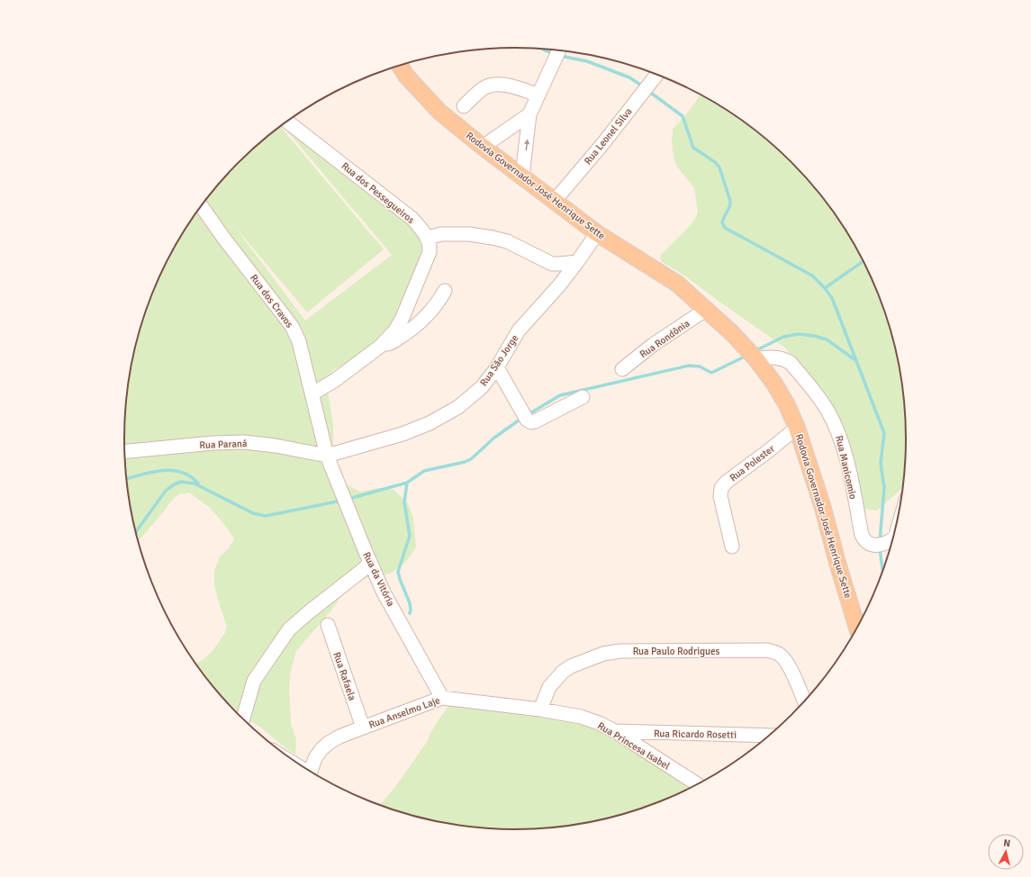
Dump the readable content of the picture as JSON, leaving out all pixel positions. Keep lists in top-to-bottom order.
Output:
{
  "streets": {
    "main road": ["Rodovia Governador José Henrique Sette"],
    "street": [
      "Rua Leonel Silva",
      "Rua dos Pessegueiros",
      "Rua dos Cravos",
      "Rua Rondônia",
      "Rua São Jorge",
      "Rua Paraná",
      "Rua Polester",
      "Rua Manicomio",
      "Rua da Vitória",
      "Rua Paulo Rodrigues",
      "Rua Rafaela",
      "Rua Anselmo Laje",
      "Rua Ricardo Rosetti",
      "Rua Princesa Isabel"
    ]
  },
  "crossings": [
    ["Rua Leonel Silva", "Rodovia Governador José Henrique Sette"],
    ["Rodovia Governador José Henrique Sette", "Rua Rondônia"],
    ["Rodovia Governador José Henrique Sette", "Rua São Jorge"],
    ["Rodovia Governador José Henrique Sette", "Rua Polester"],
    ["Rodovia Governador José Henrique Sette", "Rua Manicomio"],
    ["Rua dos Cravos", "Rua São Jorge"],
    ["Rua dos Cravos", "Rua Paraná"],
    ["Rua dos Cravos", "Rua da Vitória"],
    ["Rua São Jorge", "Rua Paraná"],
    ["Rua São Jorge", "Rua da Vitória"],
    ["Rua Paraná", "Rua da Vitória"],
    ["Rua da Vitória", "Rua Anselmo Laje"],
    ["Rua Paulo Rodrigues", "Rua Anselmo Laje"],
    ["Rua Paulo Rodrigues", "Rua Princesa Isabel"],
    ["Rua Rafaela", "Rua Anselmo Laje"],
    ["Rua Anselmo Laje", "Rua Princesa Isabel"],
    ["Rua Ricardo Rosetti", "Rua Princesa Isabel"]
  ],
  "north": "top"
}
